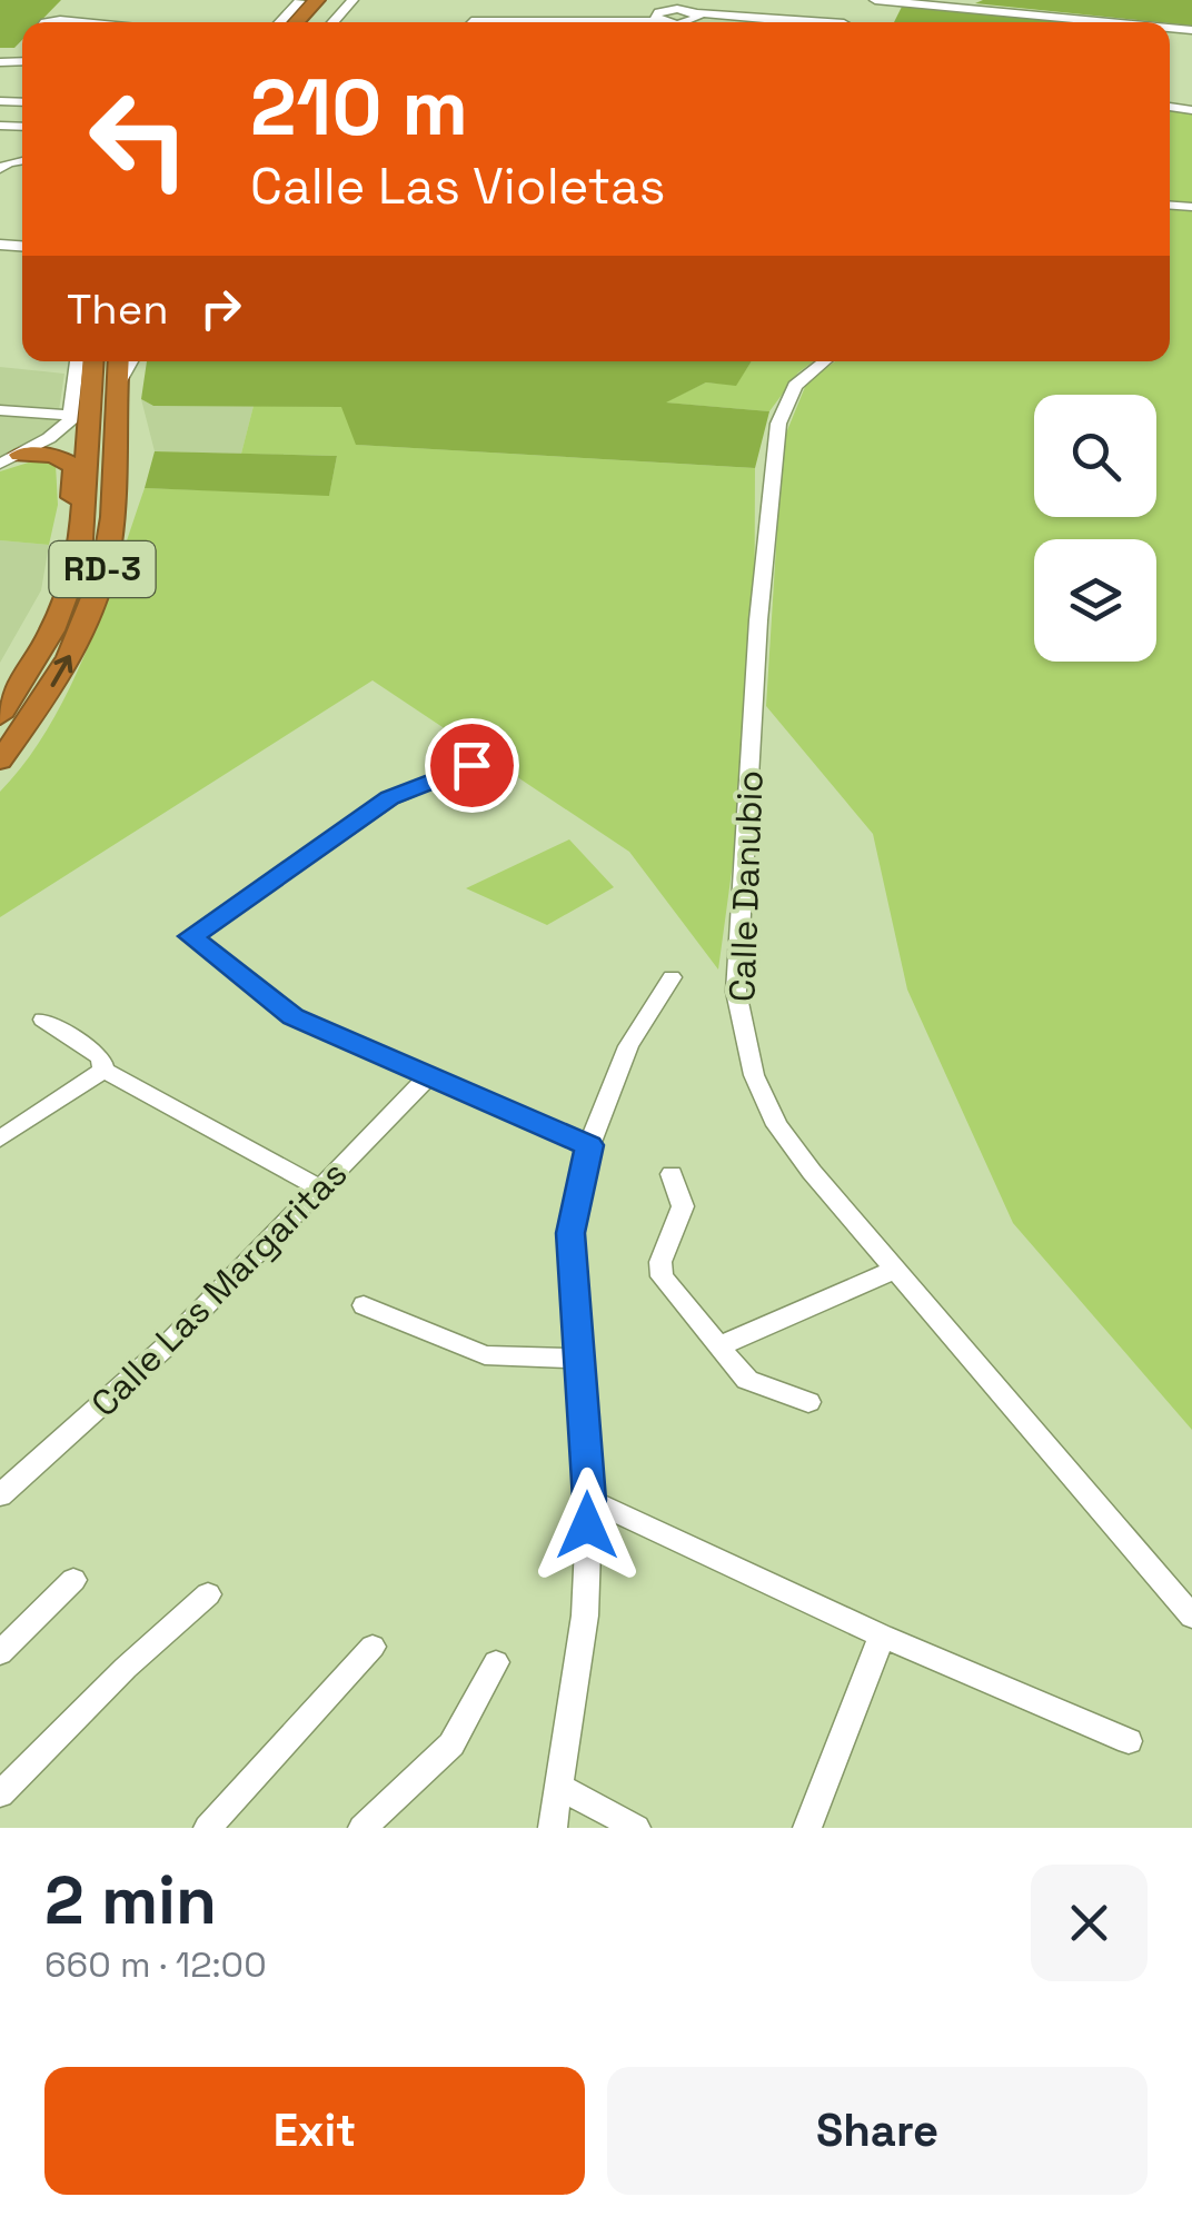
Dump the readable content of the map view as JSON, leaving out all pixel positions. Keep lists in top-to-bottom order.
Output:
{
  "streets": {
    "highway": ["RD-3"],
    "street": ["Calle Danubio", "Calle Las Margaritas"]
  },
  "page": {
    "turn": ["210 m", "Calle Las Violetas"],
    "then": "Then",
    "heading": ["2 min", "660 m · 12:00"],
    "buttons": ["Exit", "Share"]
  }
}
